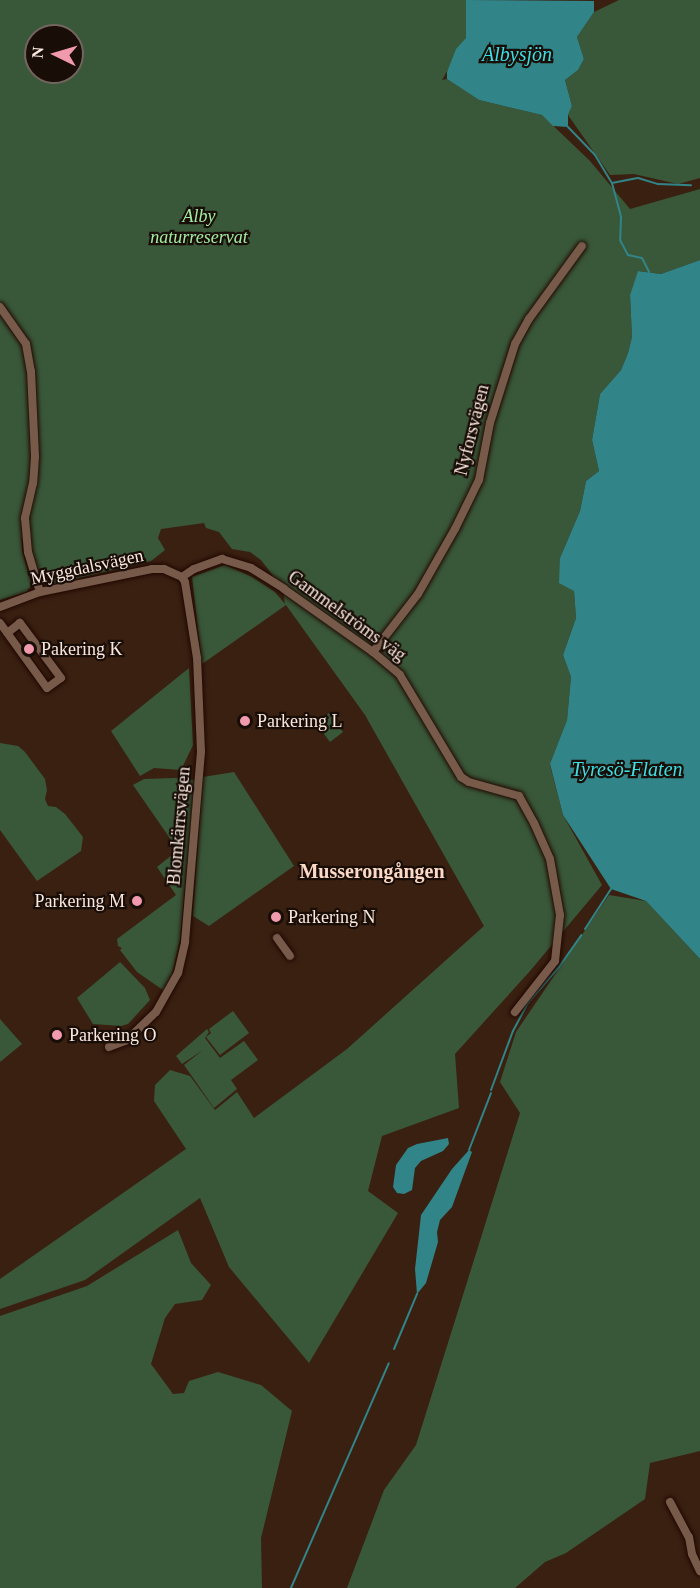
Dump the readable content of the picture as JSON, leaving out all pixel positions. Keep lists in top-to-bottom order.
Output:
{
  "streets": {
    "street": [
      "Nyforsvägen",
      "Myggdalsvägen",
      "Gammelströms väg",
      "Blomkärrsvägen"
    ]
  },
  "crossings": [
    ["Nyforsvägen", "Gammelströms väg"],
    ["Myggdalsvägen", "Gammelströms väg"],
    ["Myggdalsvägen", "Blomkärrsvägen"],
    ["Gammelströms väg", "Blomkärrsvägen"]
  ],
  "districts": ["Musserongången"],
  "water": ["Albysjön", "Tyresö-Flaten"],
  "parks": ["Alby naturreservat"],
  "places": [
    "Pakering K",
    "Parkering L",
    "Parkering M",
    "Parkering N",
    "Parkering O"
  ],
  "north": "left"
}
